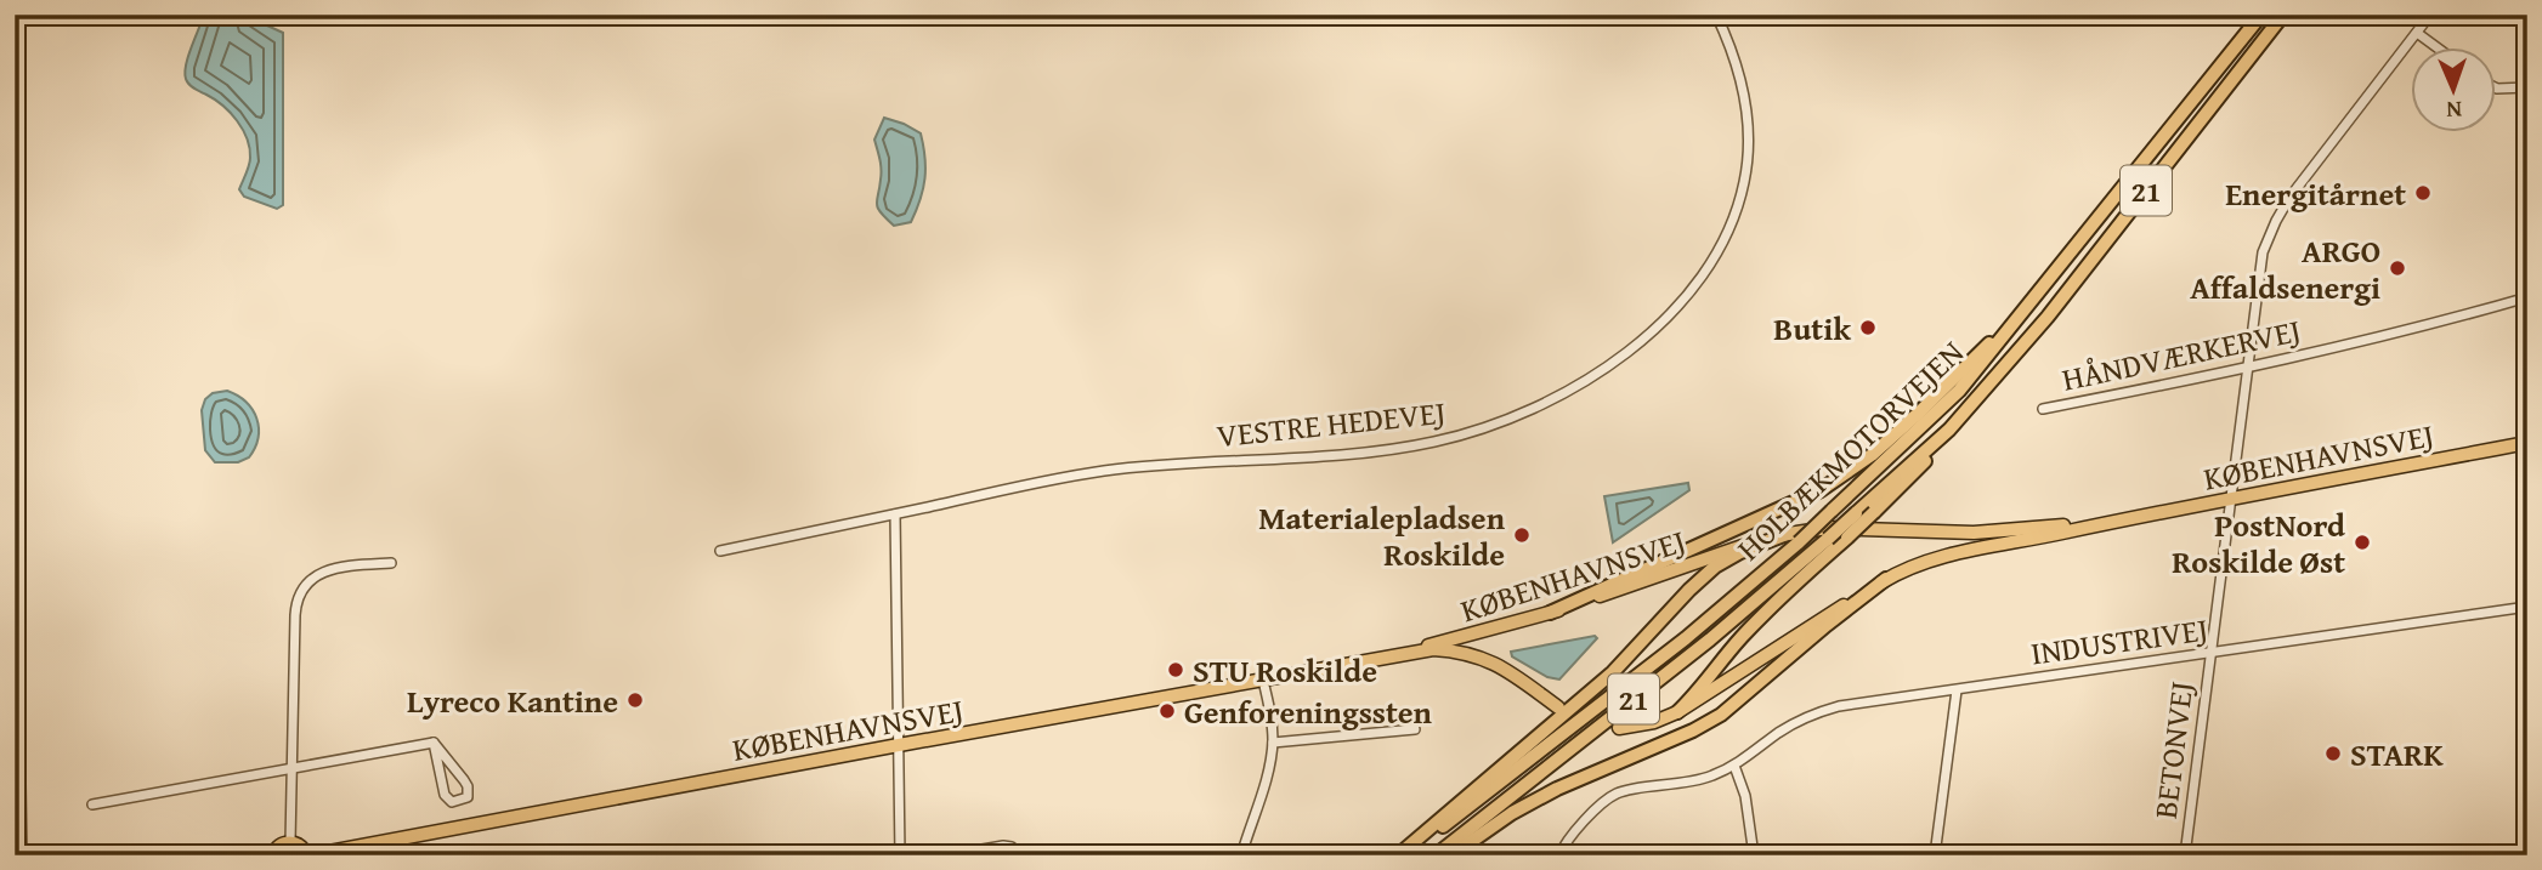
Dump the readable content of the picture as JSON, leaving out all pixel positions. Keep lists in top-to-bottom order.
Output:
{
  "streets": {
    "highway": ["21", "HOLBÆKMOTORVEJEN"],
    "main road": ["KØBENHAVNSVEJ"],
    "street": [
      "HÅNDVÆRKERVEJ",
      "VESTRE HEDEVEJ",
      "INDUSTRIVEJ",
      "BETONVEJ"
    ]
  },
  "crossings": [
    ["HÅNDVÆRKERVEJ", "BETONVEJ"],
    ["HOLBÆKMOTORVEJEN", "KØBENHAVNSVEJ"],
    ["KØBENHAVNSVEJ", "BETONVEJ"],
    ["INDUSTRIVEJ", "BETONVEJ"]
  ],
  "places": [
    "Energitårnet",
    "ARGO Affaldsenergi",
    "Butik",
    "Materialepladsen Roskilde",
    "PostNord Roskilde Øst",
    "STU Roskilde",
    "Lyreco Kantine",
    "Genforeningssten",
    "STARK"
  ],
  "north": "bottom"
}
